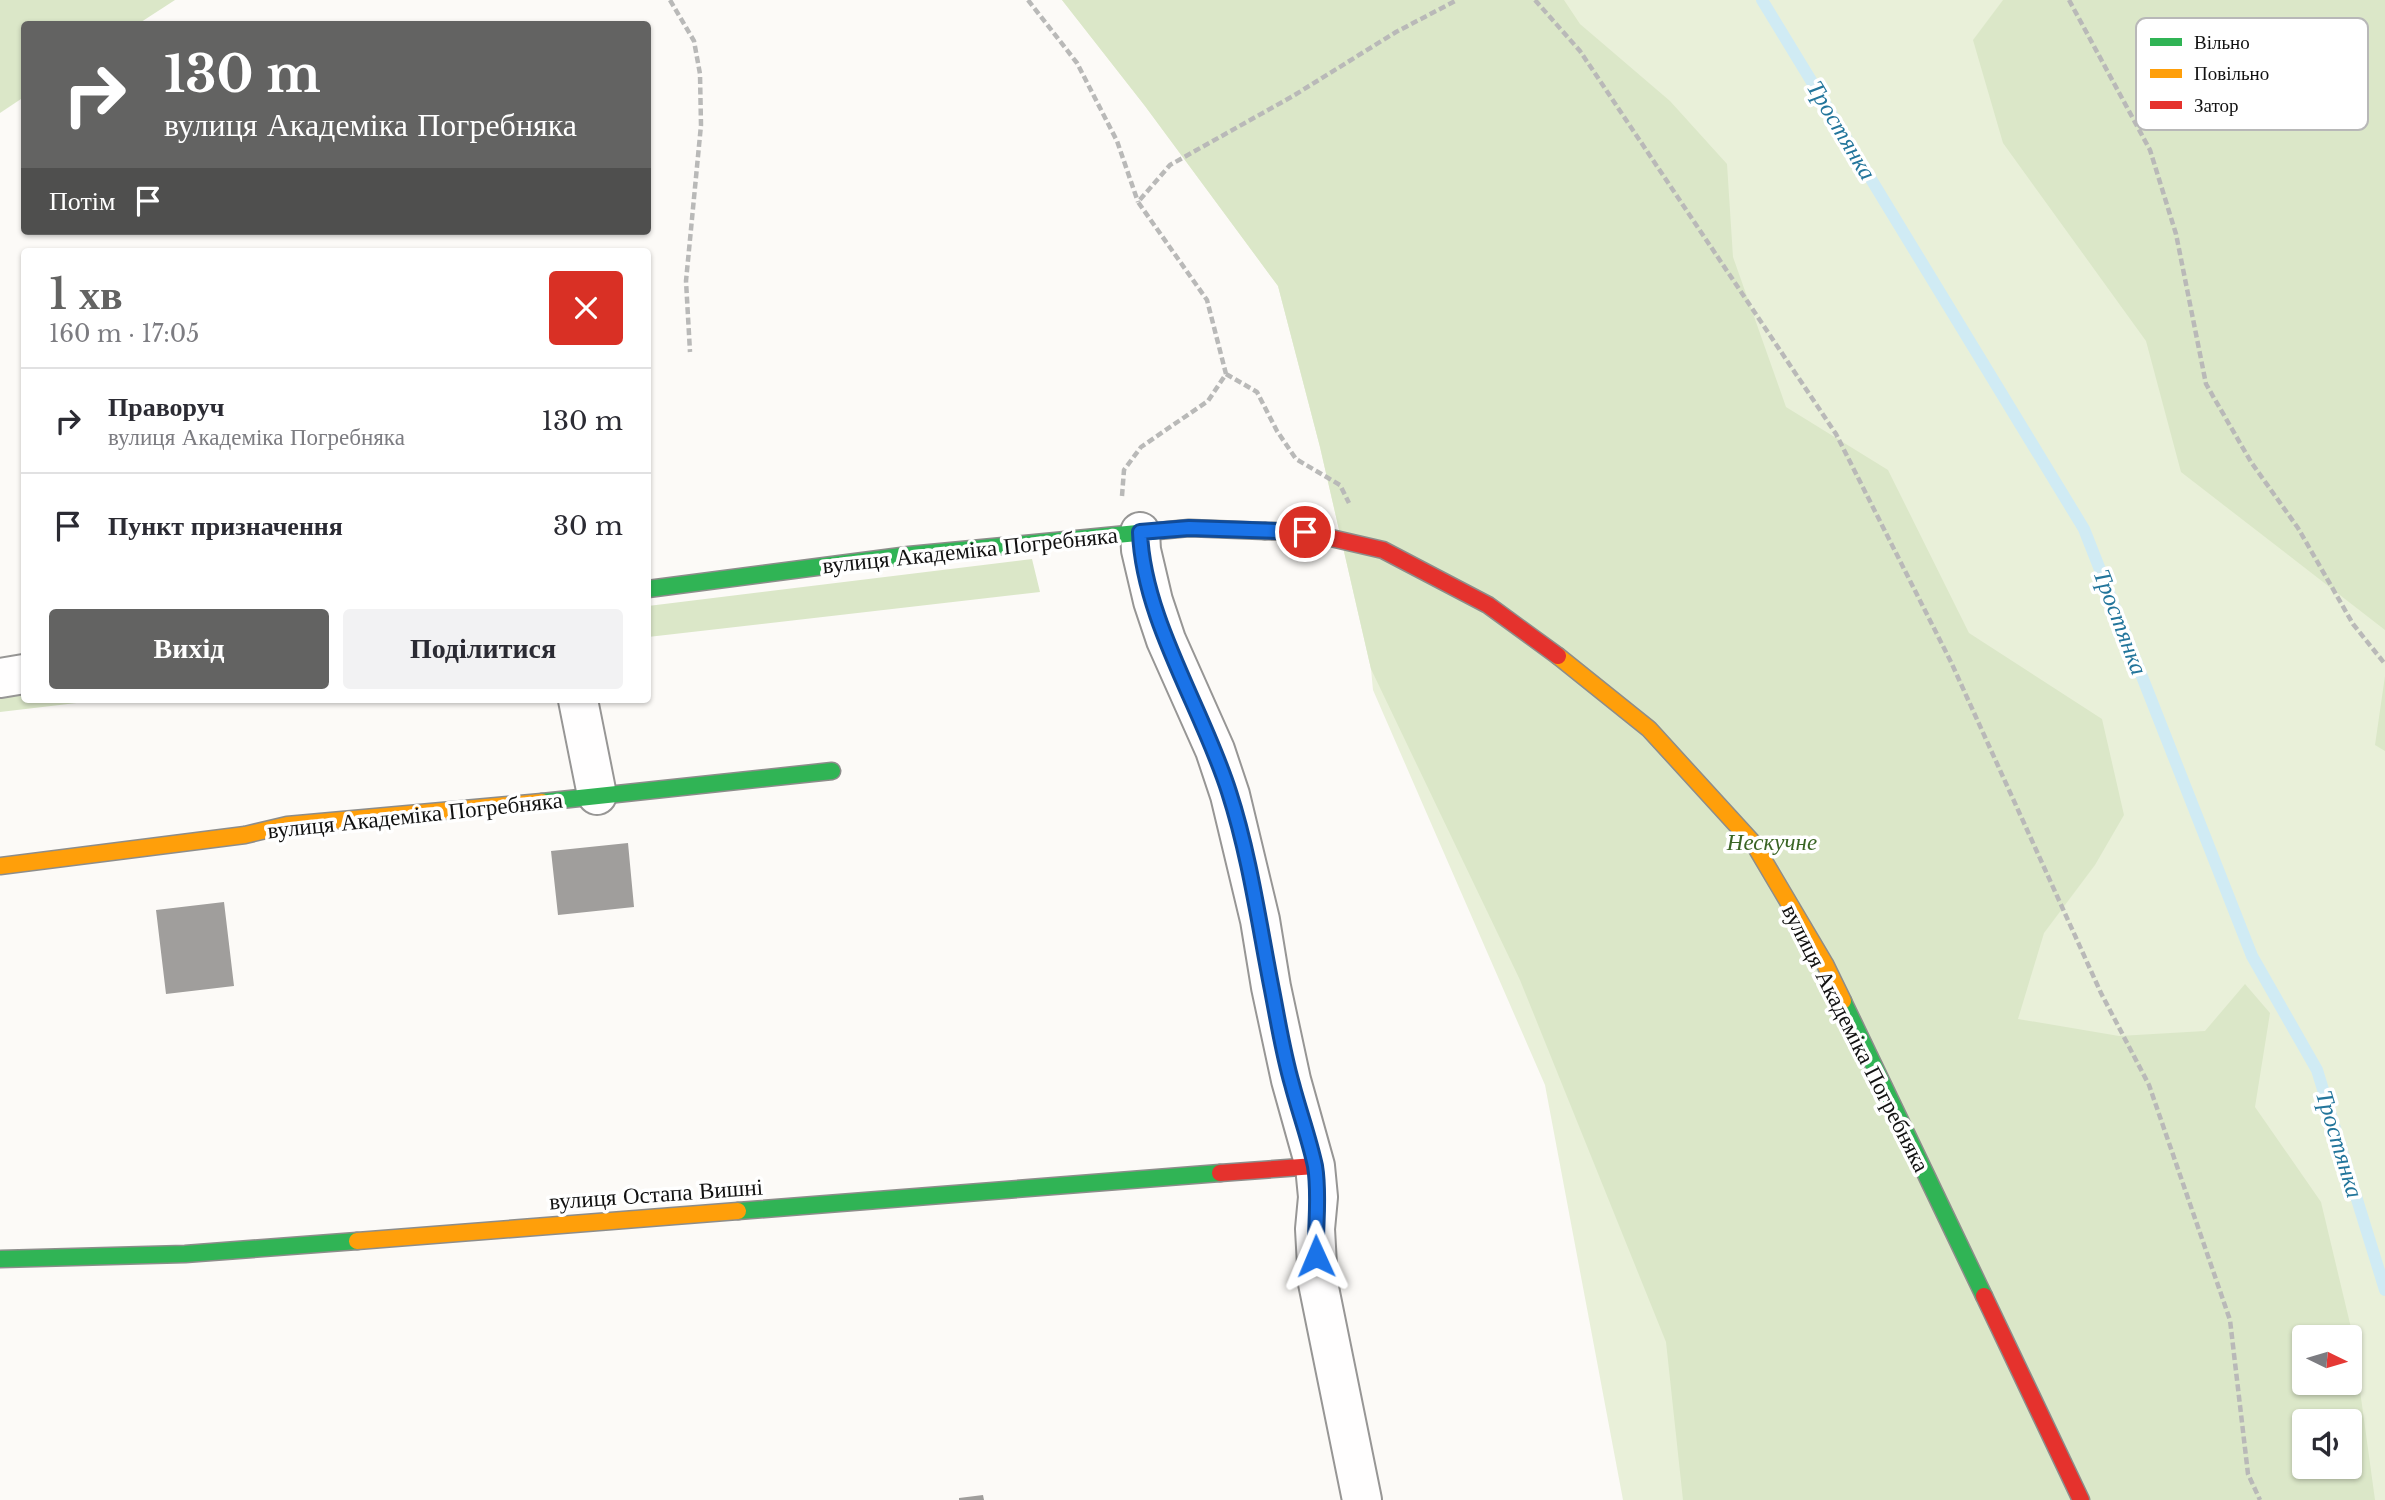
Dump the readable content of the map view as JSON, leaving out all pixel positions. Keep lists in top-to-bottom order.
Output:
{
  "streets": {
    "street": ["вулиця Академіка Погребняка", "вулиця Остапа Вишні"]
  },
  "water": ["Тростянка"],
  "parks": ["Нескучне"],
  "legend": ["Вільно", "Повільно", "Затор"],
  "north": "right",
  "page": {
    "turn": ["130 m", "вулиця Академіка Погребняка"],
    "then": "Потім",
    "heading": ["1 хв", "160 m · 17:05"],
    "list": [
      {
        "name": "Праворуч",
        "note": "вулиця Академіка Погребняка",
        "value": "130 m"
      },
      {
        "name": "Пункт призначення",
        "value": "30 m"
      }
    ],
    "buttons": ["Вихід", "Поділитися"]
  }
}
